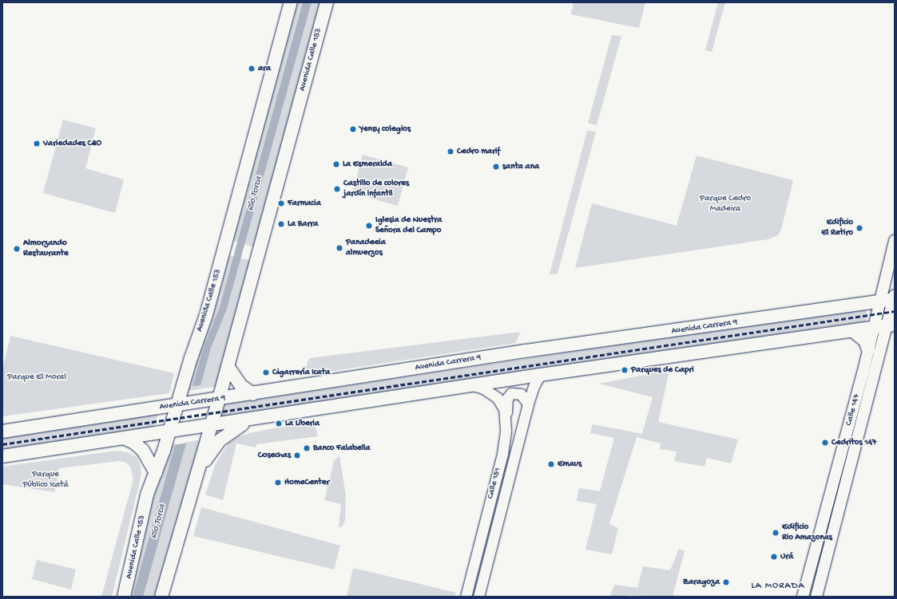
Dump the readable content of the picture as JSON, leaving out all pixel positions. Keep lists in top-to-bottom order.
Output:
{
  "streets": {
    "main road": ["Avenida Calle 153", "Avenida Carrera 9", "Calle 147"],
    "street": ["Calle 151"]
  },
  "crossings": [
    ["Avenida Calle 153", "Avenida Carrera 9"],
    ["Avenida Carrera 9", "Calle 147"]
  ],
  "districts": ["LA MORADA"],
  "water": ["Río Torca"],
  "parks": ["Parque Cedro Madeira", "Parque El Moral", "Parque Público Icatá"],
  "places": [
    "ara",
    "Yensy colegios",
    "Variedades C&O",
    "Cedro marif",
    "La Esmeralda",
    "santa ana",
    "Castillo de colores jardín infantil",
    "Farmacia",
    "La Barra",
    "Iglesia de Nuestra Señora del Campo",
    "Edificio El Retiro",
    "Panadeeia almuerzos",
    "Almorzando Restaurante",
    "Parques de Capri",
    "Cigarrería Icata",
    "La Liberia",
    "Cedritos 147",
    "Banco Falabella",
    "Cosechas",
    "Emaus",
    "HomeCenter",
    "Edificio Rio Amazonas",
    "Urá",
    "Zaragoza"
  ]
}
